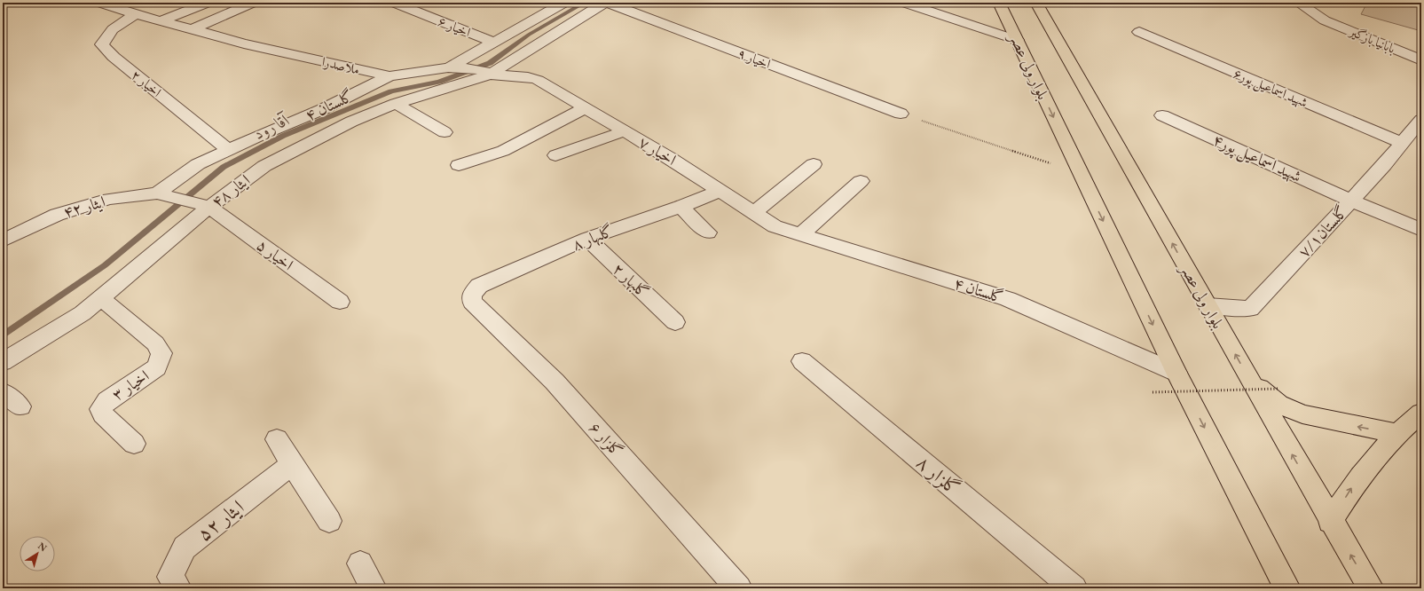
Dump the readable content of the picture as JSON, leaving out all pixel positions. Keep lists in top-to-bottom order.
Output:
{
  "streets": {
    "main road": ["بلوار ولی عصر"],
    "street": [
      "اخیار ۶",
      "بابانیا بازگیر",
      "اخیار ۹",
      "ملاصدرا",
      "اخیار ۲",
      "شهید اسماعیل پور۶",
      "گلستان ۴",
      "اخیار ۷",
      "شهید اسماعیل پور۴",
      "ایثار ۴۸",
      "ایثار ۴۲",
      "گلستان۷/۱",
      "گلبهار ۸",
      "اخیار ۵",
      "گلبهار ۲",
      "اخیار ۳",
      "گلزار ۶",
      "گلزار ۸",
      "ایثار ۵۲"
    ]
  },
  "crossings": [
    ["ملاصدرا", "اخیار ۲"],
    ["ملاصدرا", "گلستان ۴"],
    ["ملاصدرا", "اخیار ۷"],
    ["ملاصدرا", "ایثار ۴۸"],
    ["بلوار ولی عصر", "گلستان ۴"],
    ["بلوار ولی عصر", "گلستان۷/۱"],
    ["اخیار ۲", "گلستان ۴"],
    ["شهید اسماعیل پور۶", "گلستان۷/۱"],
    ["گلستان ۴", "اخیار ۷"],
    ["گلستان ۴", "ایثار ۴۲"],
    ["اخیار ۷", "ایثار ۴۸"],
    ["اخیار ۷", "گلبهار ۸"],
    ["شهید اسماعیل پور۴", "گلستان۷/۱"],
    ["ایثار ۴۸", "اخیار ۵"],
    ["ایثار ۴۸", "اخیار ۳"],
    ["گلبهار ۸", "گلبهار ۲"],
    ["گلبهار ۸", "گلزار ۶"]
  ],
  "water": ["آقا رود"],
  "north": "top right"
}
